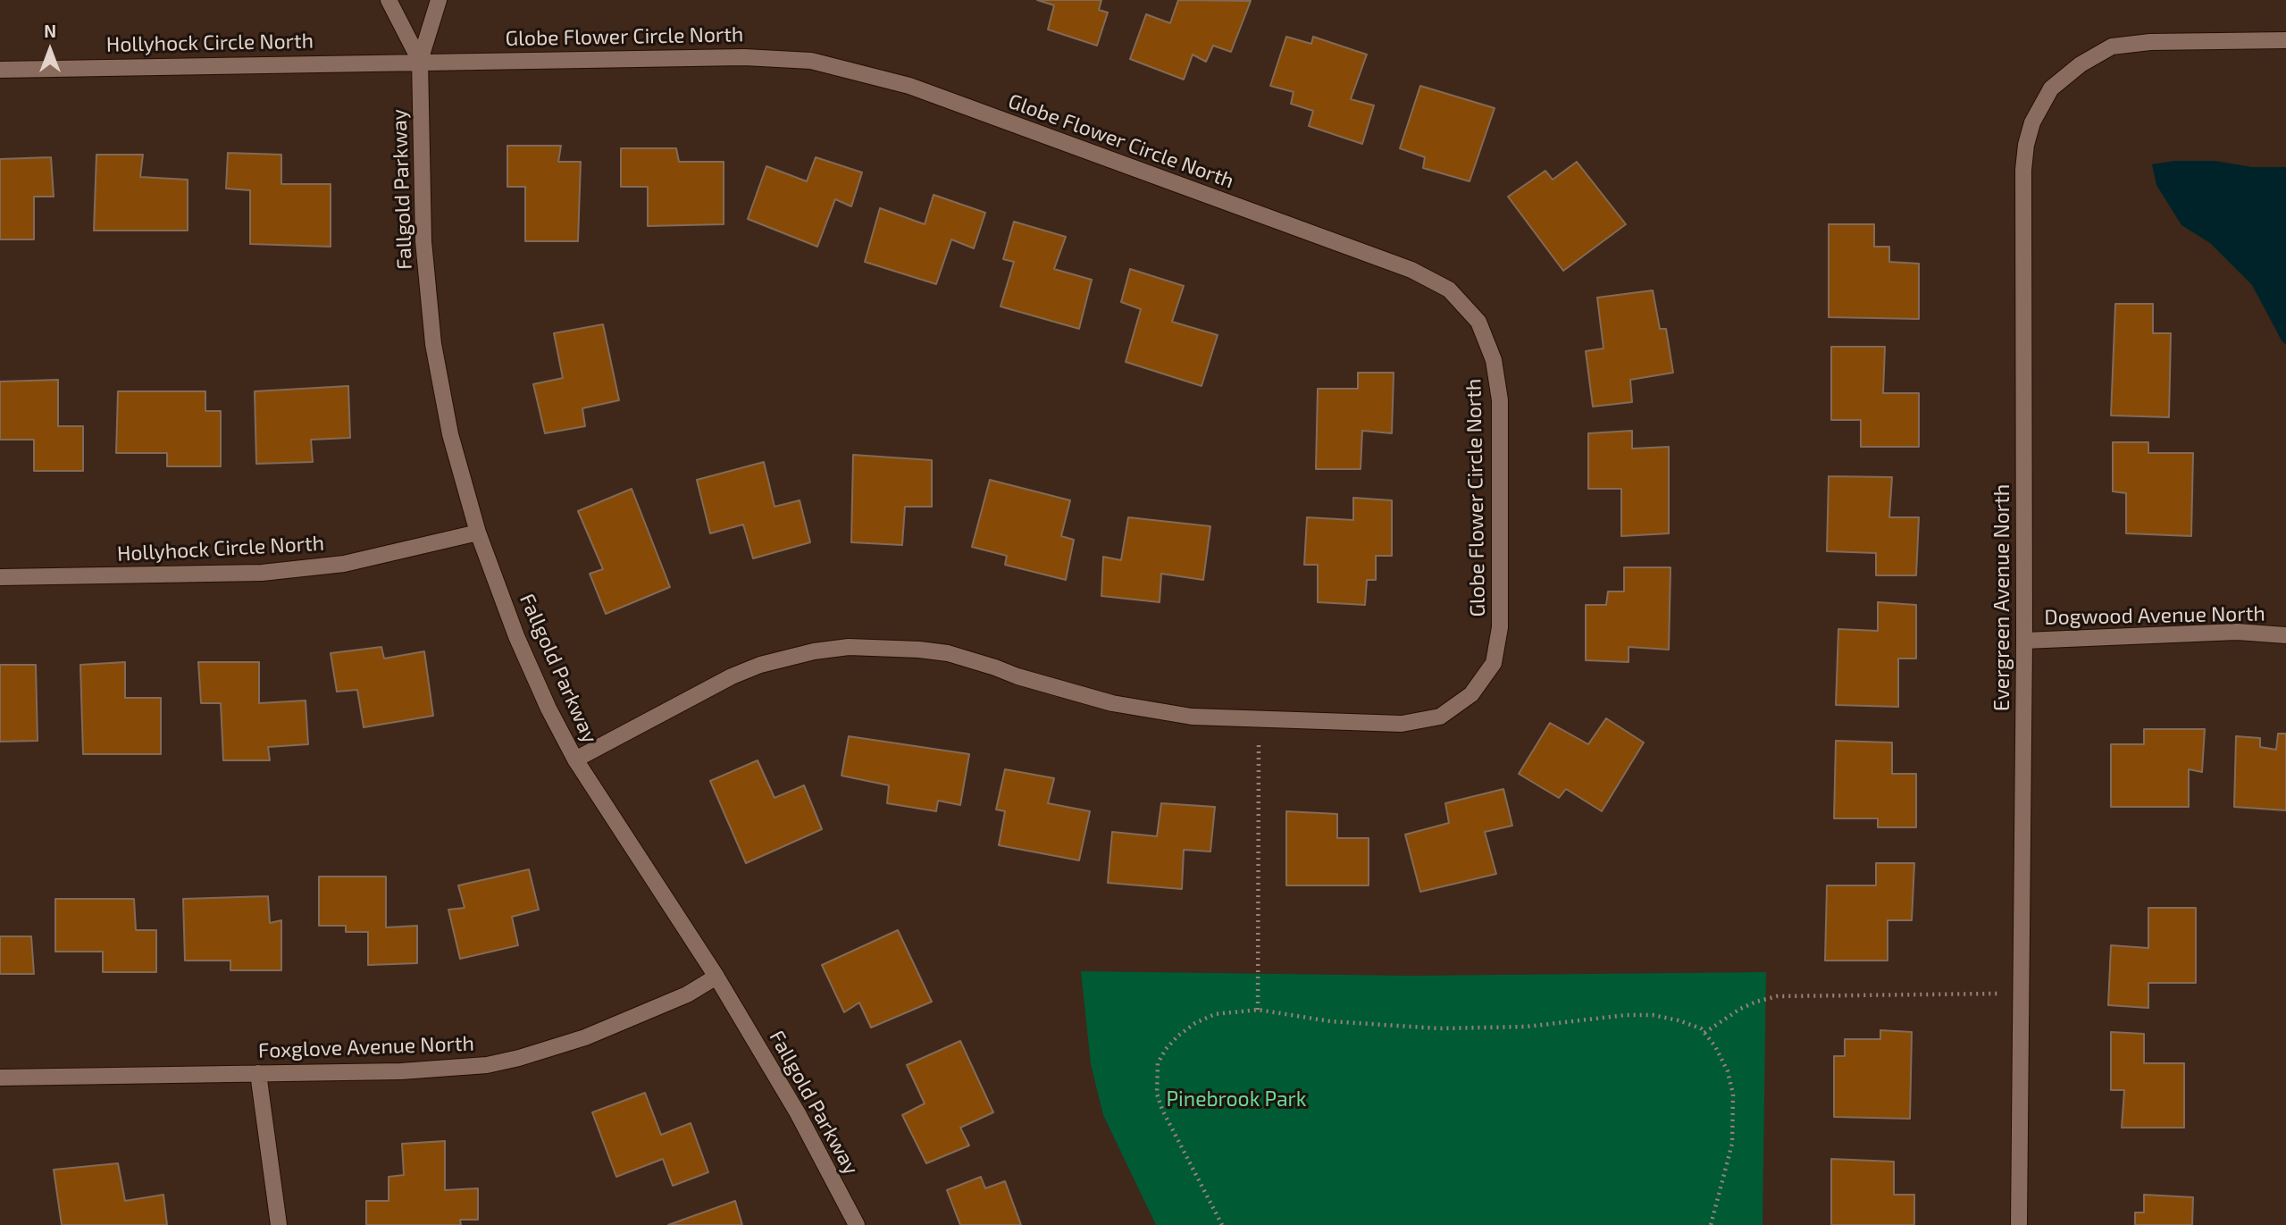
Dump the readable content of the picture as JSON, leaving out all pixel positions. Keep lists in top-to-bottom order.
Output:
{
  "streets": {
    "street": [
      "Globe Flower Circle North",
      "Hollyhock Circle North",
      "Fallgold Parkway",
      "Evergreen Avenue North",
      "Dogwood Avenue North",
      "Foxglove Avenue North"
    ]
  },
  "crossings": [
    ["Globe Flower Circle North", "Hollyhock Circle North"],
    ["Globe Flower Circle North", "Fallgold Parkway"],
    ["Hollyhock Circle North", "Fallgold Parkway"],
    ["Fallgold Parkway", "Foxglove Avenue North"],
    ["Evergreen Avenue North", "Dogwood Avenue North"]
  ],
  "parks": ["Pinebrook Park"],
  "north": "top"
}
